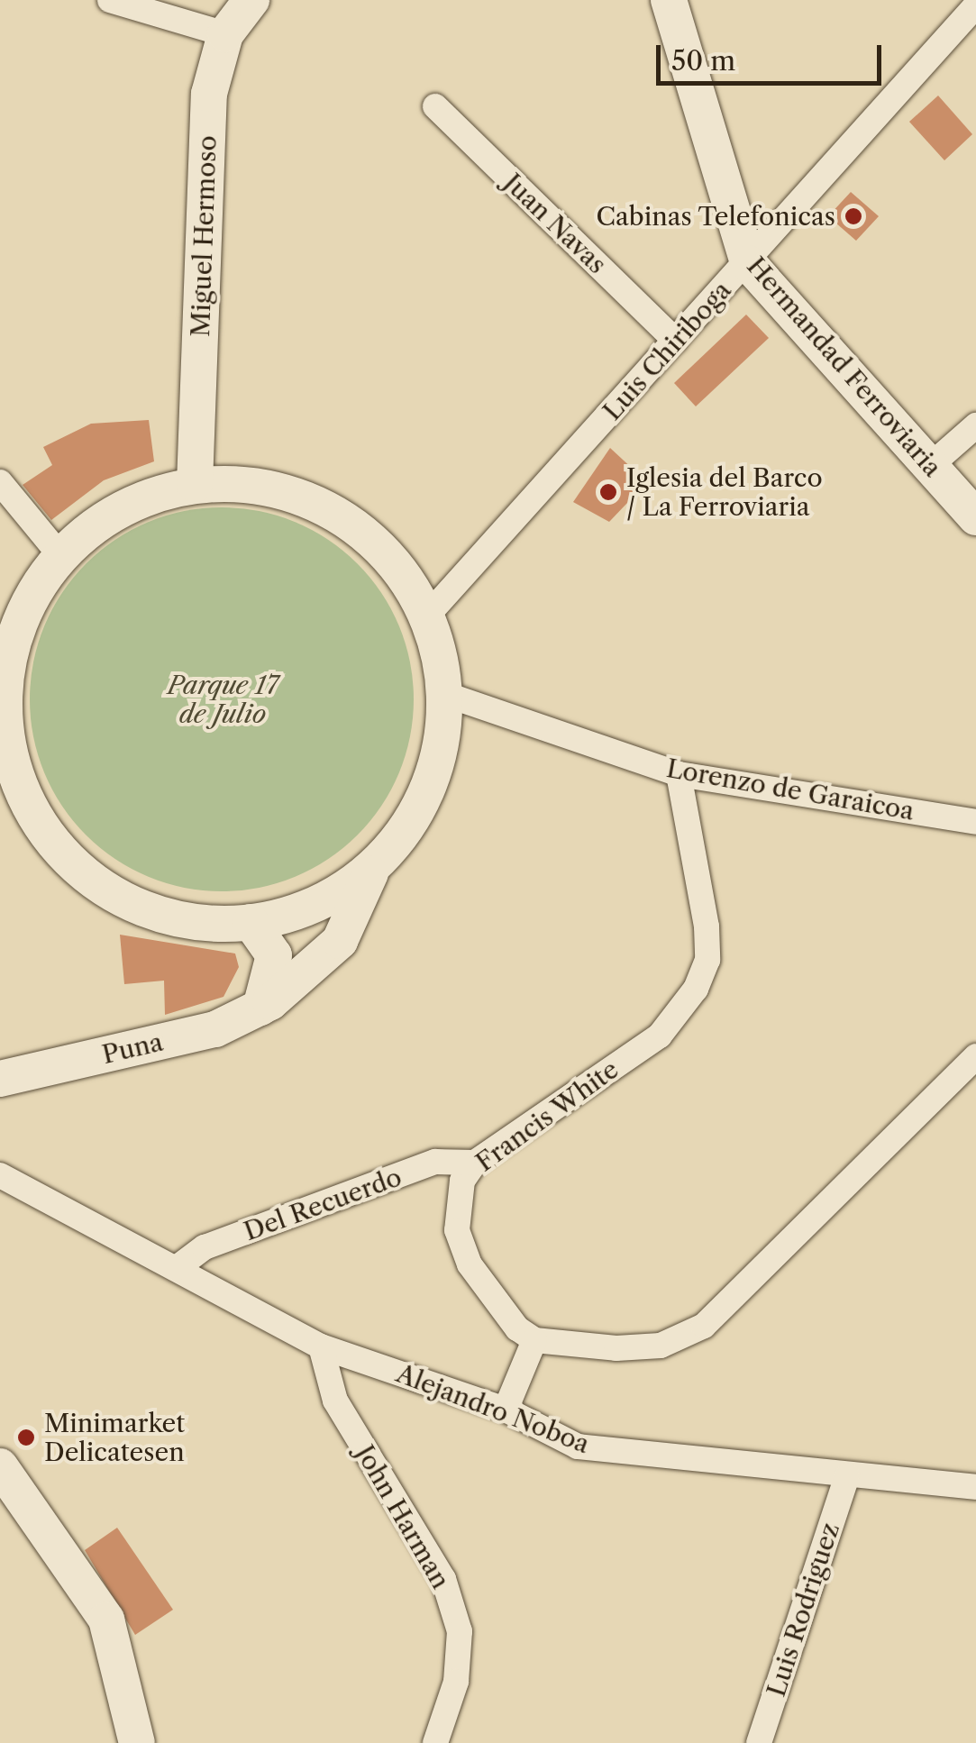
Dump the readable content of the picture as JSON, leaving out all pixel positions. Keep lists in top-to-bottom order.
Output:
{
  "streets": {
    "street": [
      "Juan Navas",
      "Miguel Hermoso",
      "Luis Chiriboga",
      "Hermandad Ferroviaria",
      "Lorenzo de Garaicoa",
      "Puna",
      "Francis White",
      "Del Recuerdo",
      "Alejandro Noboa",
      "John Harman",
      "Luis Rodriguez"
    ]
  },
  "crossings": [
    ["Juan Navas", "Luis Chiriboga"],
    ["Luis Chiriboga", "Hermandad Ferroviaria"],
    ["Lorenzo de Garaicoa", "Francis White"],
    ["Francis White", "Del Recuerdo"],
    ["Del Recuerdo", "Alejandro Noboa"],
    ["Alejandro Noboa", "John Harman"],
    ["Alejandro Noboa", "Luis Rodriguez"]
  ],
  "parks": ["Parque 17 de Julio"],
  "places": ["Cabinas Telefonicas", "Iglesia del Barco / La Ferroviaria", "Minimarket Delicatesen"],
  "scale_bar": "50 m"
}
